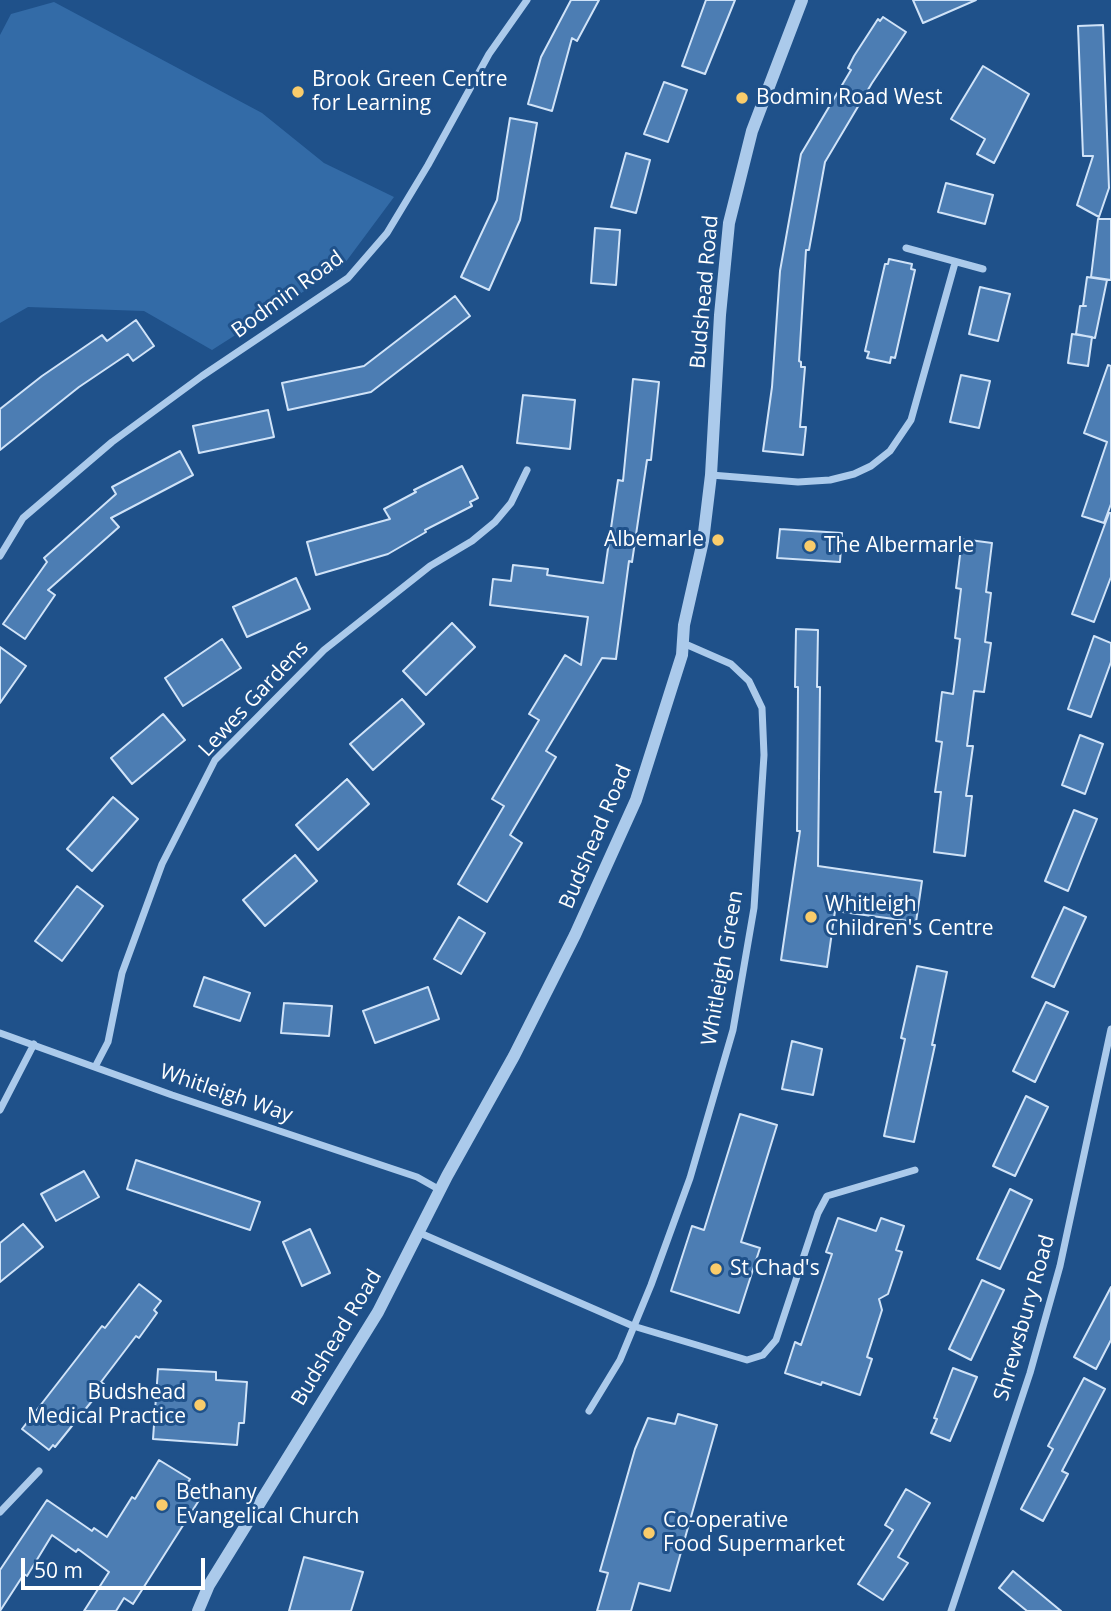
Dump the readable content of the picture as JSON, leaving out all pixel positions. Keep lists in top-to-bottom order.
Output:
{
  "streets": {
    "street": [
      "Budshead Road",
      "Bodmin Road",
      "Lewes Gardens",
      "Whitleigh Green",
      "Whitleigh Way",
      "Shrewsbury Road"
    ]
  },
  "crossings": [
    ["Budshead Road", "Whitleigh Green"],
    ["Budshead Road", "Whitleigh Way"],
    ["Lewes Gardens", "Whitleigh Way"]
  ],
  "places": [
    "Brook Green Centre for Learning",
    "Bodmin Road West",
    "Albemarle",
    "The Albermarle",
    "Whitleigh Children's Centre",
    "St Chad's",
    "Budshead Medical Practice",
    "Bethany Evangelical Church",
    "Co-operative Food Supermarket"
  ],
  "scale_bar": "50 m"
}
